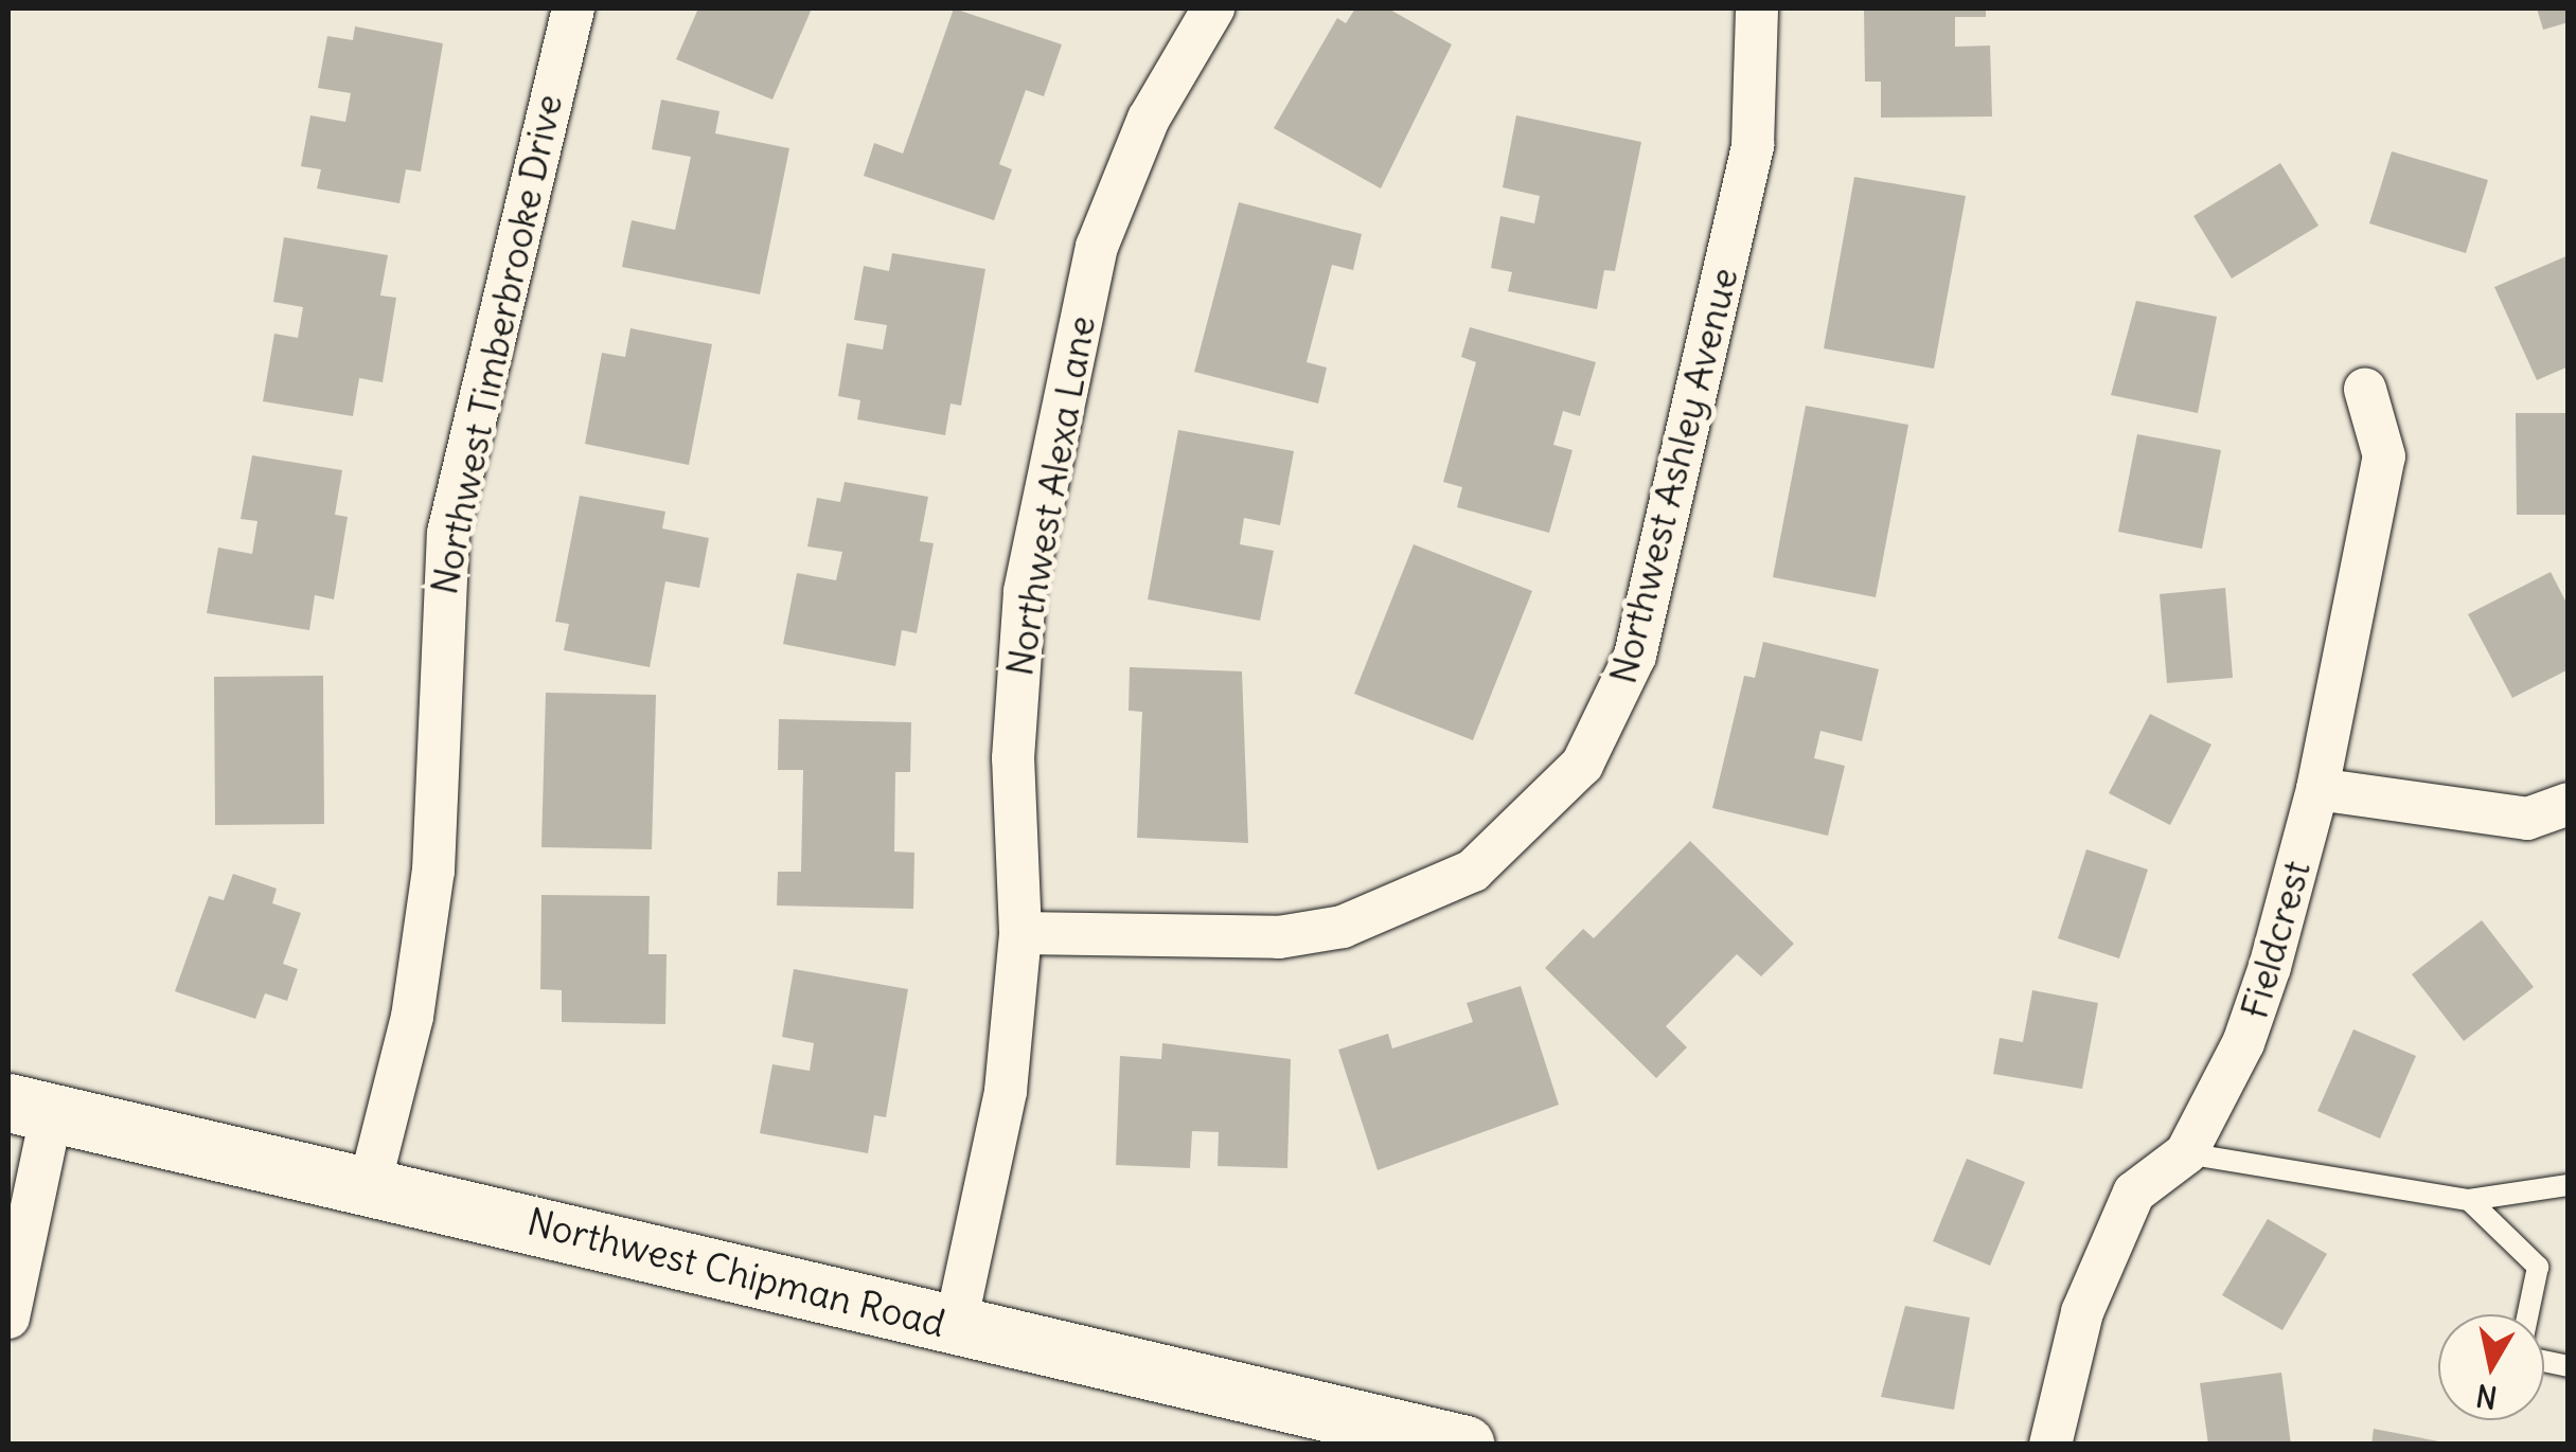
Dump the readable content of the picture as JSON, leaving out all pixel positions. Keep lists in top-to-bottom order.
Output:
{
  "streets": {
    "main road": ["Northwest Chipman Road"],
    "street": [
      "Northwest Timberbrooke Drive",
      "Northwest Ashley Avenue",
      "Northwest Alexa Lane",
      "Fieldcrest"
    ]
  },
  "crossings": [
    ["Northwest Timberbrooke Drive", "Northwest Chipman Road"],
    ["Northwest Ashley Avenue", "Northwest Alexa Lane"],
    ["Northwest Alexa Lane", "Northwest Chipman Road"]
  ],
  "north": "bottom"
}
